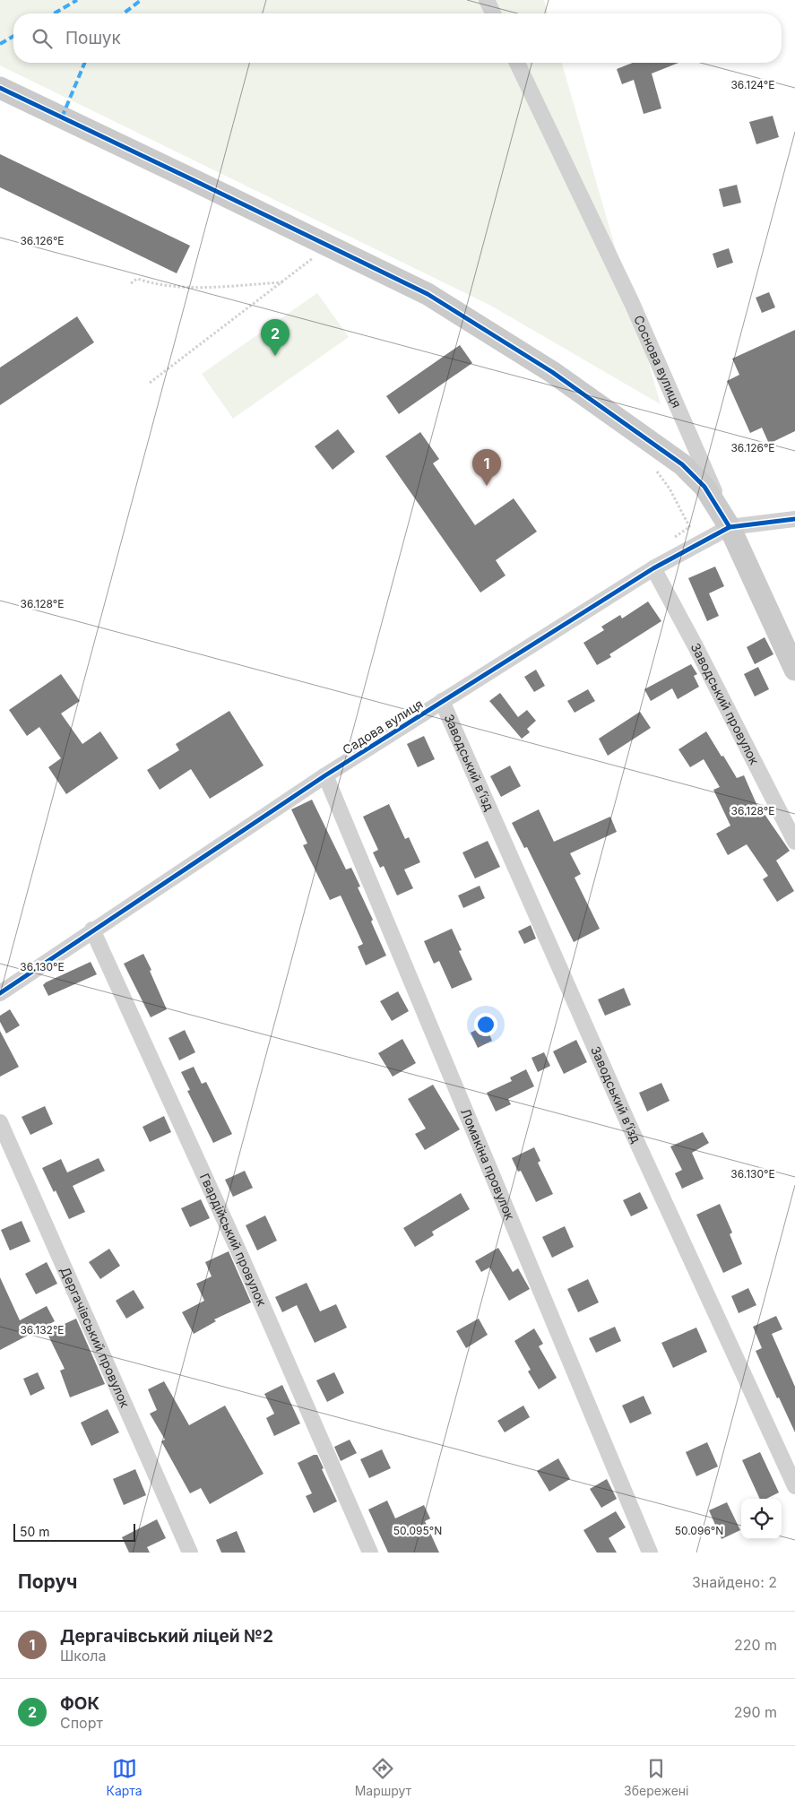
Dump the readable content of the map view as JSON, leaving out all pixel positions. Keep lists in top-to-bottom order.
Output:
{
  "streets": {
    "street": [
      "Соснова вулиця",
      "Заводський провулок",
      "Садова вулиця",
      "Заводський в’їзд",
      "Ломакіна провулок",
      "Гвардійський провулок",
      "Дергачівський провулок"
    ]
  },
  "crossings": [
    ["Соснова вулиця", "Садова вулиця"],
    ["Заводський провулок", "Садова вулиця"],
    ["Садова вулиця", "Заводський в’їзд"],
    ["Садова вулиця", "Ломакіна провулок"],
    ["Садова вулиця", "Гвардійський провулок"]
  ],
  "scale_bar": "50 m",
  "page": {
    "search": "Пошук",
    "pins": ["2", "1"],
    "scale": "50 m",
    "heading": ["Поруч", "Знайдено: 2"],
    "list": [
      {
        "mark": "1",
        "name": "Дергачівський ліцей №2",
        "note": "Школа",
        "value": "220 m"
      },
      {
        "mark": "2",
        "name": "ФОК",
        "note": "Спорт",
        "value": "290 m"
      }
    ],
    "nav": ["Карта", "Маршрут", "Збережені"]
  },
  "coordinates": [
    "36.124°E",
    "36.126°E",
    "36.128°E",
    "36.130°E",
    "36.132°E",
    "50.095°N",
    "50.096°N"
  ]
}
